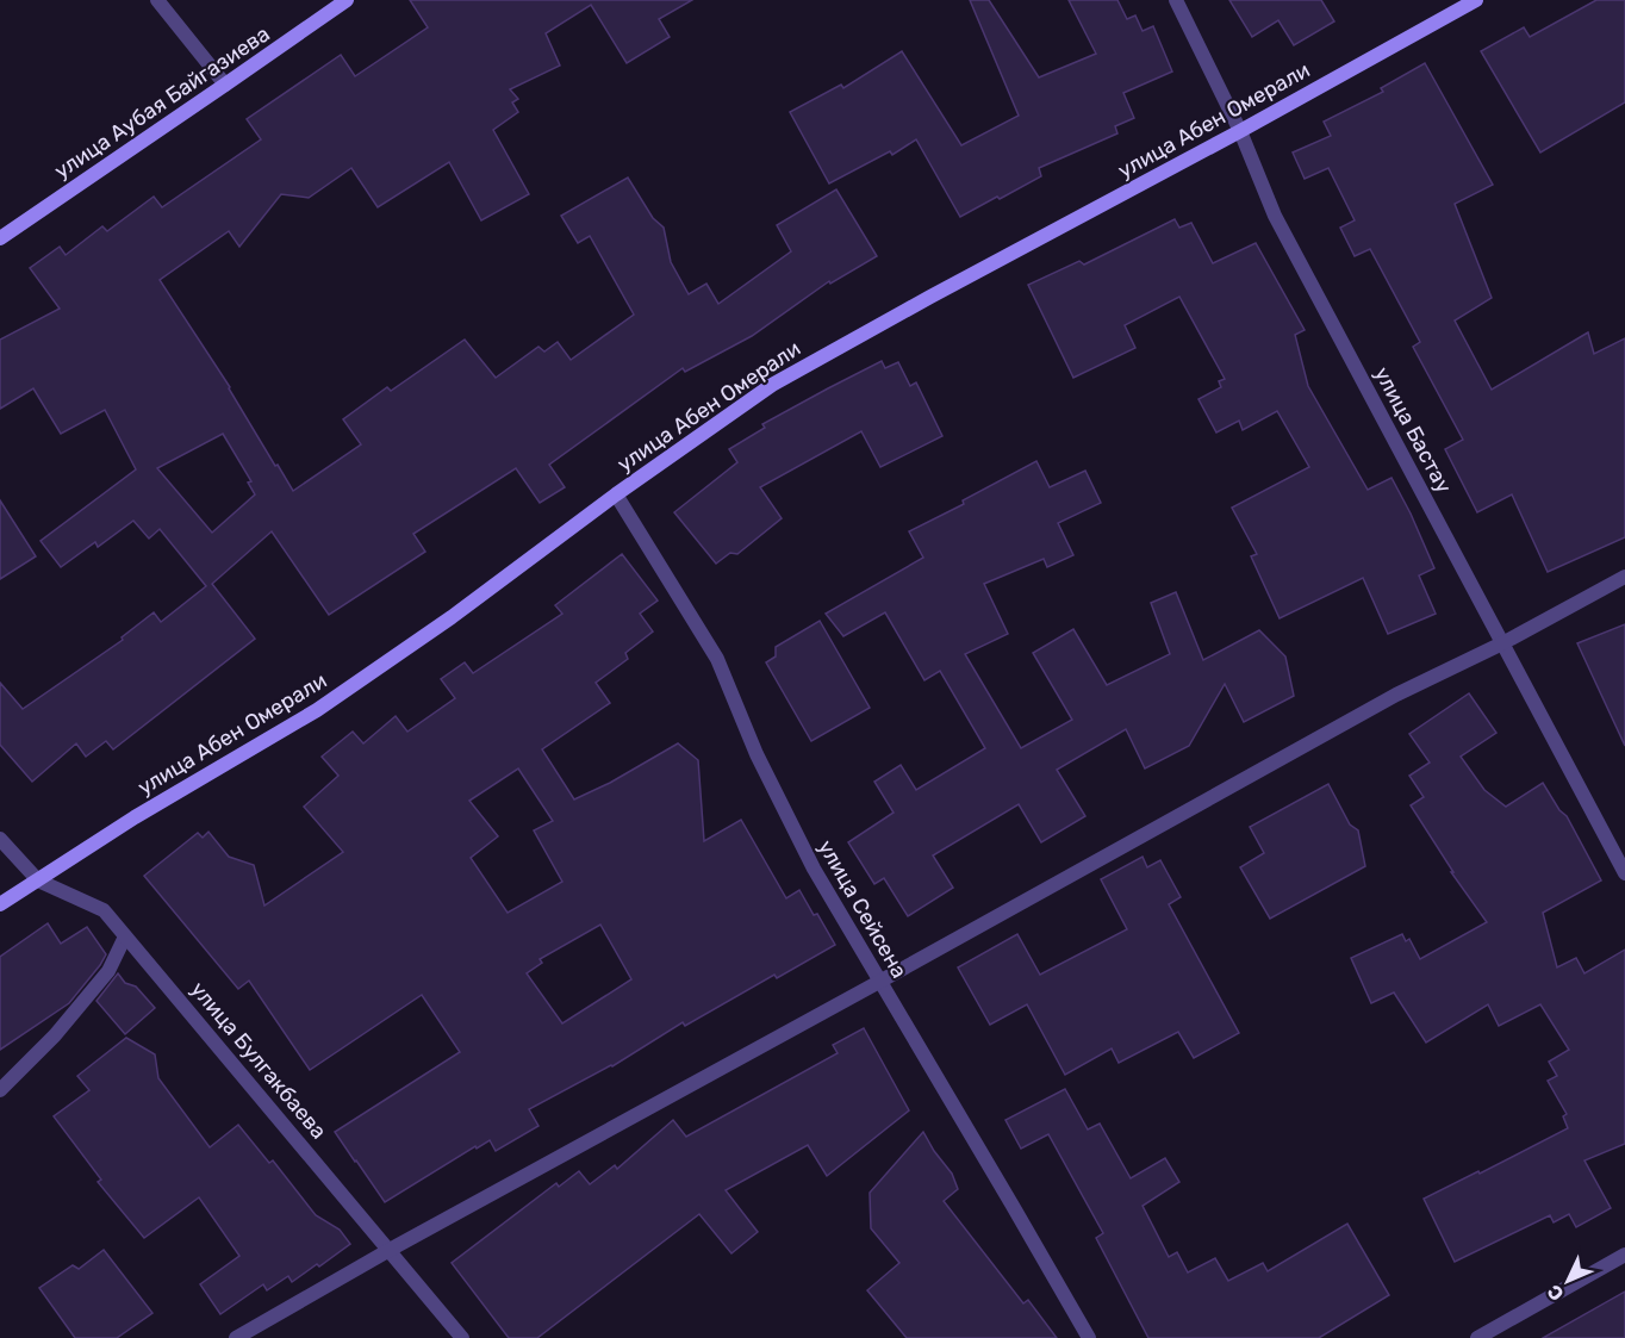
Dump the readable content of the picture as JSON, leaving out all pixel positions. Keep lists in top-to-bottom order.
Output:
{
  "streets": {
    "main road": ["улица Аубая Байгазиева", "улица Абен Омерали"],
    "street": ["улица Бастау", "улица Сейсена", "улица Булгакбаева"]
  },
  "crossings": [
    ["улица Абен Омерали", "улица Бастау"],
    ["улица Абен Омерали", "улица Сейсена"],
    ["улица Абен Омерали", "улица Булгакбаева"]
  ],
  "north": "bottom left"
}
